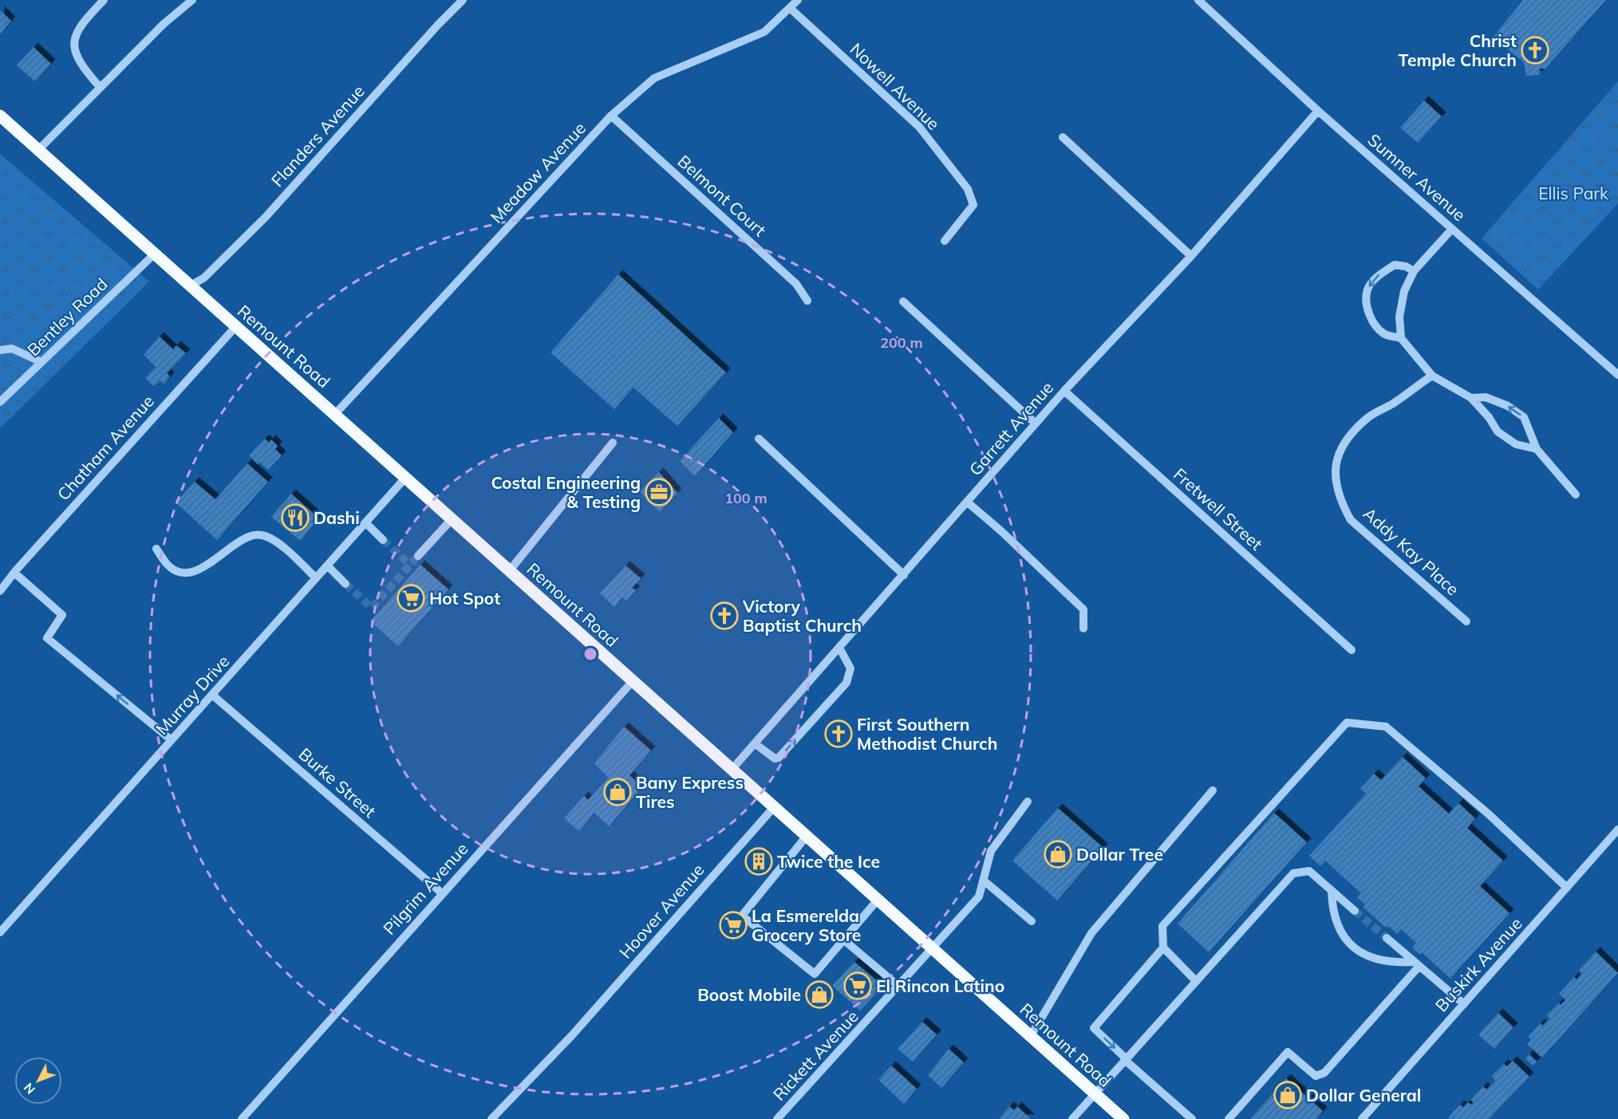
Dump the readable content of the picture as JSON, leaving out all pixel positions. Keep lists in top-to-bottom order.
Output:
{
  "streets": {
    "main road": ["Remount Road"],
    "street": [
      "Nowell Avenue",
      "Flanders Avenue",
      "Meadow Avenue",
      "Sumner Avenue",
      "Belmont Court",
      "Bentley Road",
      "Garrett Avenue",
      "Chatham Avenue",
      "Fretwell Street",
      "Addy Kay Place",
      "Murray Drive",
      "Burke Street",
      "Pilgrim Avenue",
      "Hoover Avenue",
      "Buskirk Avenue",
      "Rickett Avenue"
    ]
  },
  "crossings": [
    ["Nowell Avenue", "Meadow Avenue"],
    ["Flanders Avenue", "Remount Road"],
    ["Meadow Avenue", "Belmont Court"],
    ["Meadow Avenue", "Remount Road"],
    ["Sumner Avenue", "Garrett Avenue"],
    ["Bentley Road", "Remount Road"],
    ["Remount Road", "Garrett Avenue"],
    ["Remount Road", "Chatham Avenue"],
    ["Remount Road", "Murray Drive"],
    ["Remount Road", "Pilgrim Avenue"],
    ["Remount Road", "Hoover Avenue"],
    ["Remount Road", "Rickett Avenue"],
    ["Garrett Avenue", "Fretwell Street"],
    ["Murray Drive", "Burke Street"],
    ["Burke Street", "Pilgrim Avenue"]
  ],
  "parks": ["Ellis Park"],
  "places": {
    "church": ["Christ Temple Church", "Victory Baptist Church", "First Southern Methodist Church"],
    "office": ["Costal Engineering & Testing"],
    "restaurant": ["Dashi"],
    "supermarket": ["Hot Spot", "La Esmerelda Grocery Store", "El Rincon Latino"],
    "shop": [
      "Bany Express Tires",
      "Dollar Tree",
      "Boost Mobile",
      "Dollar General"
    ],
    "building": ["Twice the Ice"]
  },
  "north": "bottom left",
  "rings": ["200 m", "100 m"]
}
